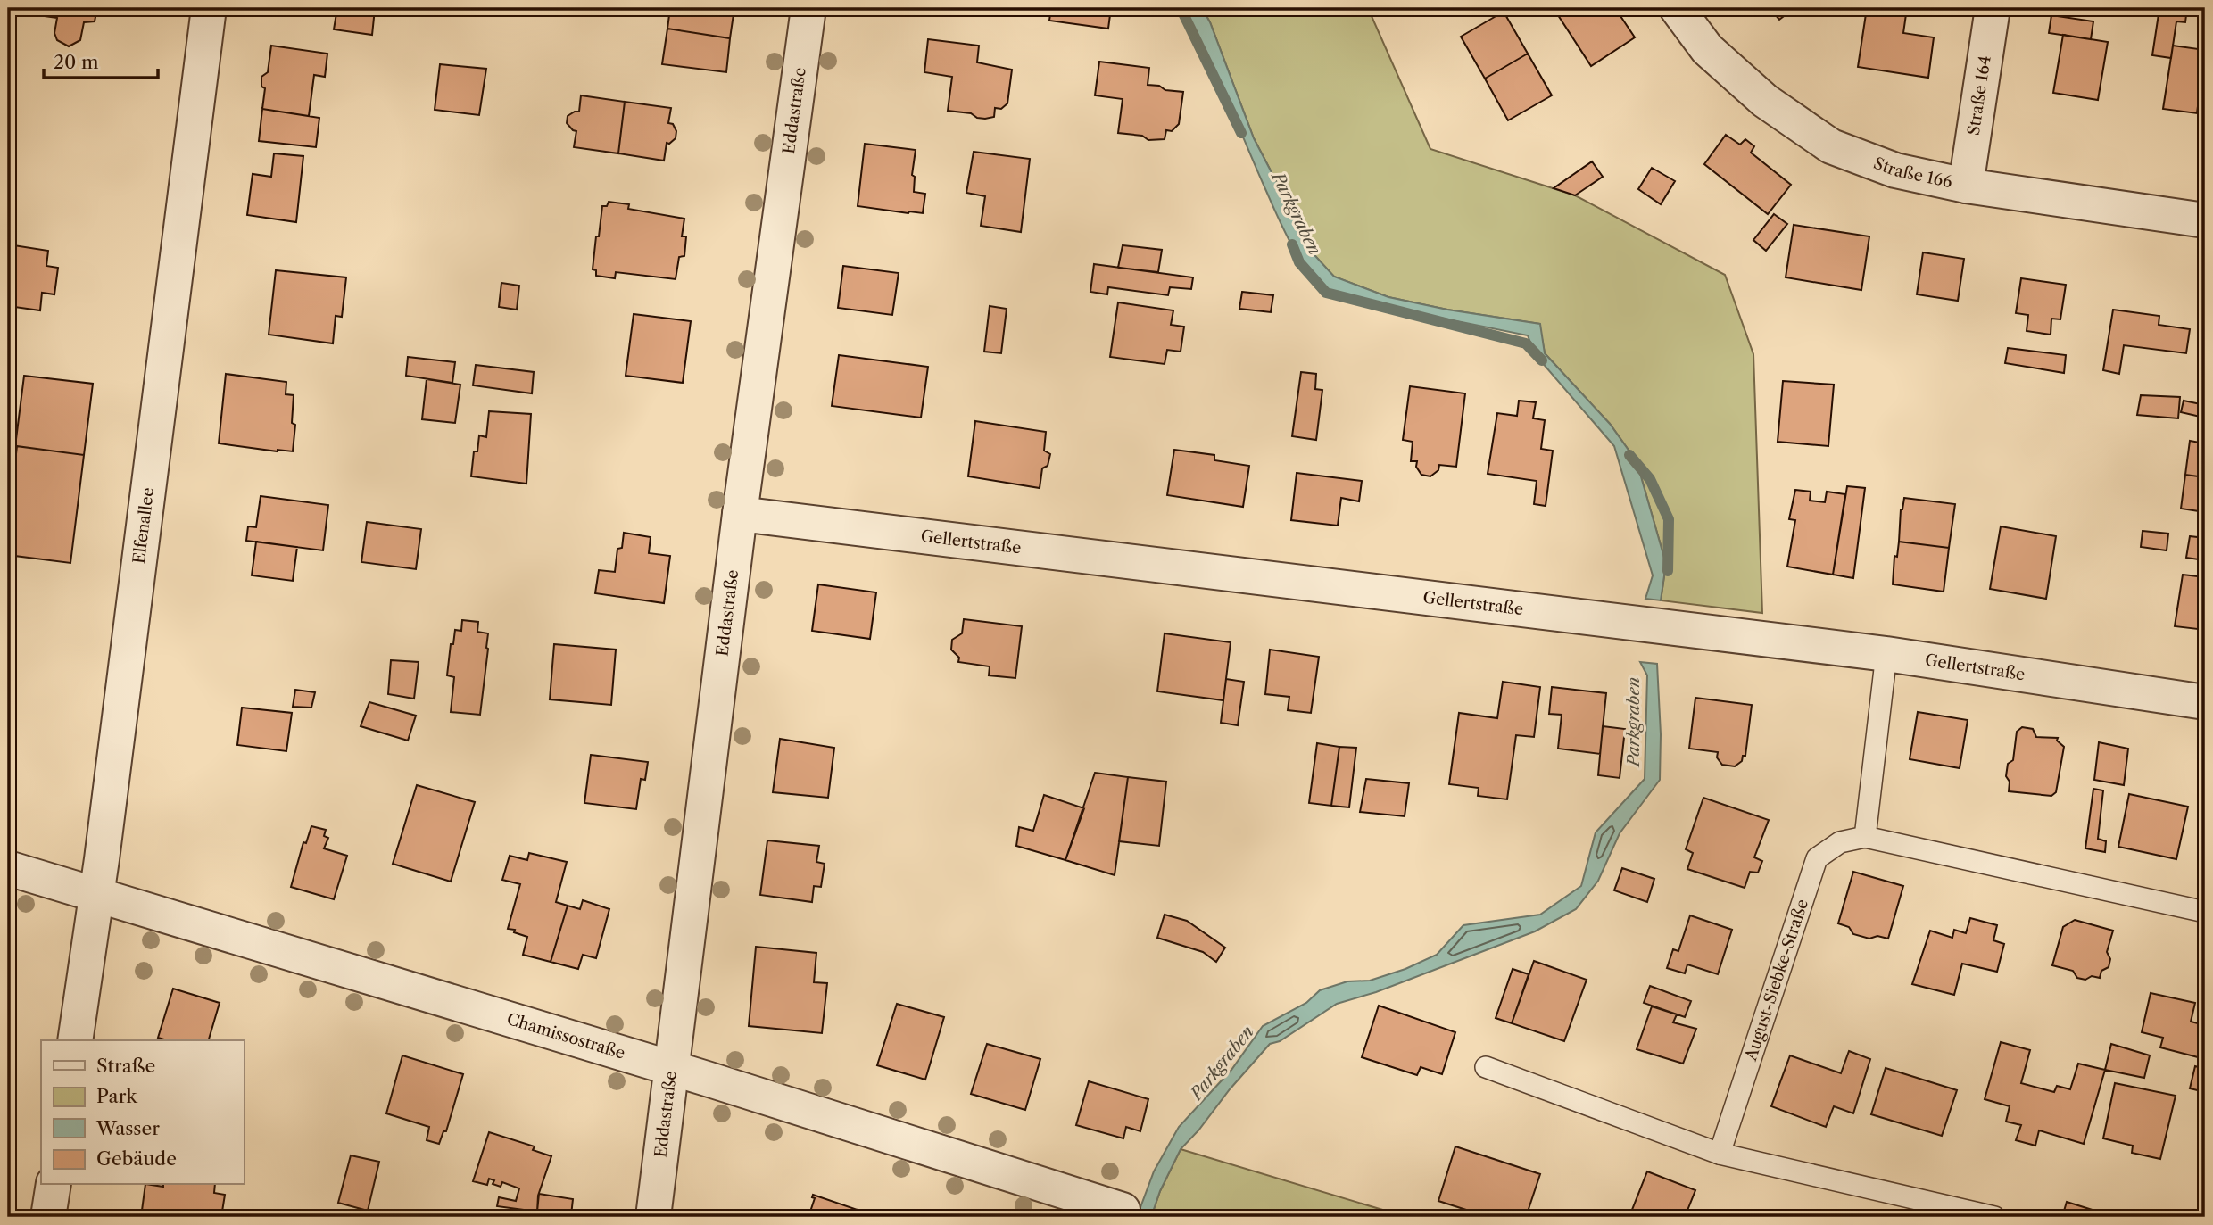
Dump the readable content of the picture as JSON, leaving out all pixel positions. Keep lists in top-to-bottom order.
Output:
{
  "streets": {
    "street": [
      "Straße 164",
      "Eddastraße",
      "Straße 166",
      "Elfenallee",
      "Gellertstraße",
      "Chamissostraße"
    ],
    "lane": ["August-Siebke-Straße"]
  },
  "crossings": [
    ["Straße 164", "Straße 166"],
    ["Eddastraße", "Gellertstraße"],
    ["Eddastraße", "Chamissostraße"],
    ["Elfenallee", "Chamissostraße"]
  ],
  "water": ["Parkgraben"],
  "legend": [
    "Straße",
    "Park",
    "Wasser",
    "Gebäude"
  ],
  "scale_bar": "20 m"
}
